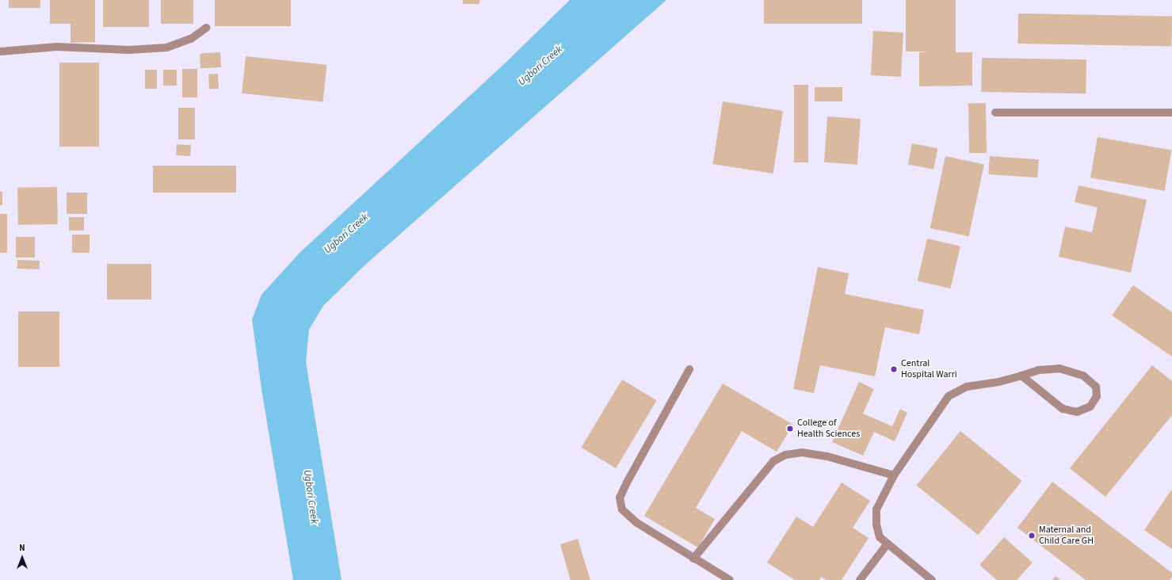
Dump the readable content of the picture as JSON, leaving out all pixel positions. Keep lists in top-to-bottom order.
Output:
{
  "water": ["Ugbori Creek"],
  "places": ["Central Hospital Warri", "College of Health Sciences", "Maternal and Child Care GH"],
  "north": "top"
}
